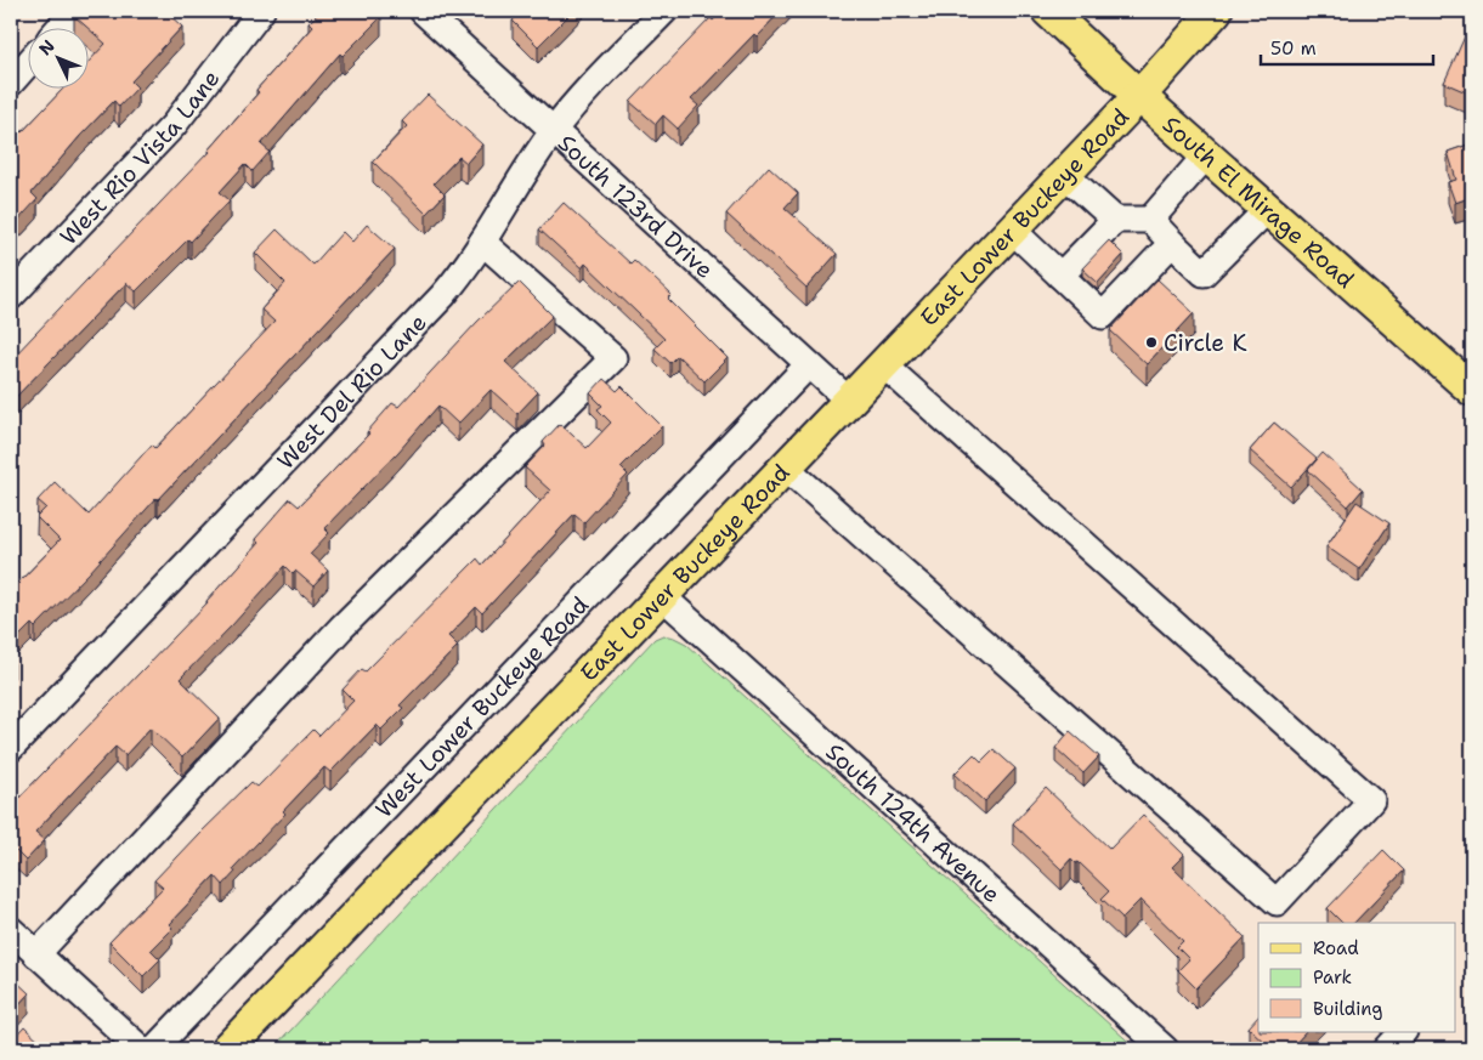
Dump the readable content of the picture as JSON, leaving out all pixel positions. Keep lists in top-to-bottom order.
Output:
{
  "streets": {
    "main road": ["South El Mirage Road", "East Lower Buckeye Road"],
    "street": [
      "West Rio Vista Lane",
      "South 123rd Drive",
      "West Del Rio Lane",
      "West Lower Buckeye Road",
      "South 124th Avenue"
    ]
  },
  "crossings": [
    ["South El Mirage Road", "East Lower Buckeye Road"],
    ["South 123rd Drive", "East Lower Buckeye Road"],
    ["South 123rd Drive", "West Del Rio Lane"],
    ["South 123rd Drive", "West Lower Buckeye Road"],
    ["East Lower Buckeye Road", "South 124th Avenue"]
  ],
  "places": ["Circle K"],
  "legend": ["Road", "Park", "Building"],
  "scale_bar": "50 m",
  "north": "top left"
}
